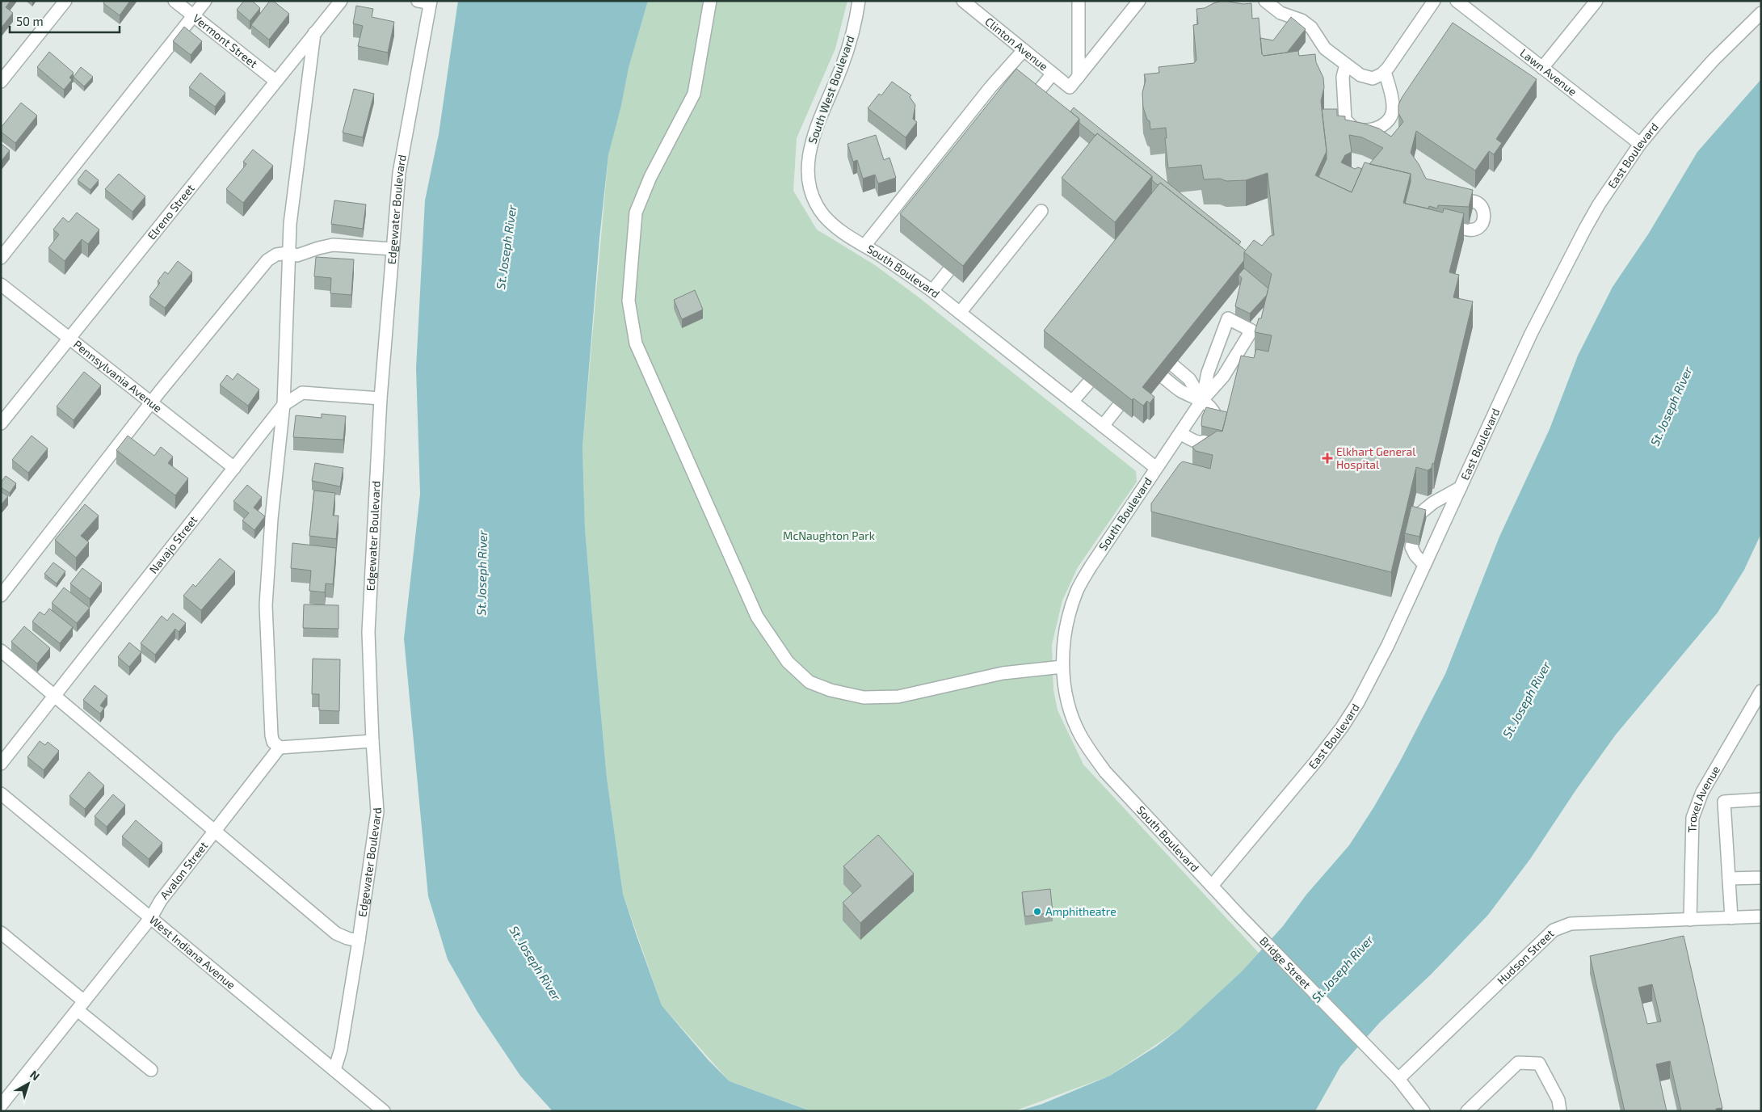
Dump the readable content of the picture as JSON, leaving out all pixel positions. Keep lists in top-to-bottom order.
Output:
{
  "streets": {
    "street": [
      "Vermont Street",
      "Clinton Avenue",
      "Lawn Avenue",
      "South West Boulevard",
      "East Boulevard",
      "Edgewater Boulevard",
      "Elreno Street",
      "South Boulevard",
      "Pennsylvania Avenue",
      "Navajo Street",
      "Troxel Avenue",
      "Avalon Street",
      "West Indiana Avenue",
      "Hudson Street",
      "Bridge Street"
    ]
  },
  "crossings": [
    ["Vermont Street", "Elreno Street"],
    ["Lawn Avenue", "East Boulevard"],
    ["South West Boulevard", "South Boulevard"],
    ["East Boulevard", "South Boulevard"],
    ["East Boulevard", "Bridge Street"],
    ["Edgewater Boulevard", "Navajo Street"],
    ["Edgewater Boulevard", "West Indiana Avenue"],
    ["Elreno Street", "Pennsylvania Avenue"],
    ["South Boulevard", "Bridge Street"],
    ["Pennsylvania Avenue", "Navajo Street"],
    ["Troxel Avenue", "Hudson Street"],
    ["Avalon Street", "West Indiana Avenue"],
    ["Hudson Street", "Bridge Street"]
  ],
  "water": ["St. Joseph River"],
  "parks": ["McNaughton Park"],
  "places": {
    "health": ["Elkhart General Hospital"],
    "other": ["Amphitheatre"]
  },
  "scale_bar": "50 m",
  "north": "top right"
}
